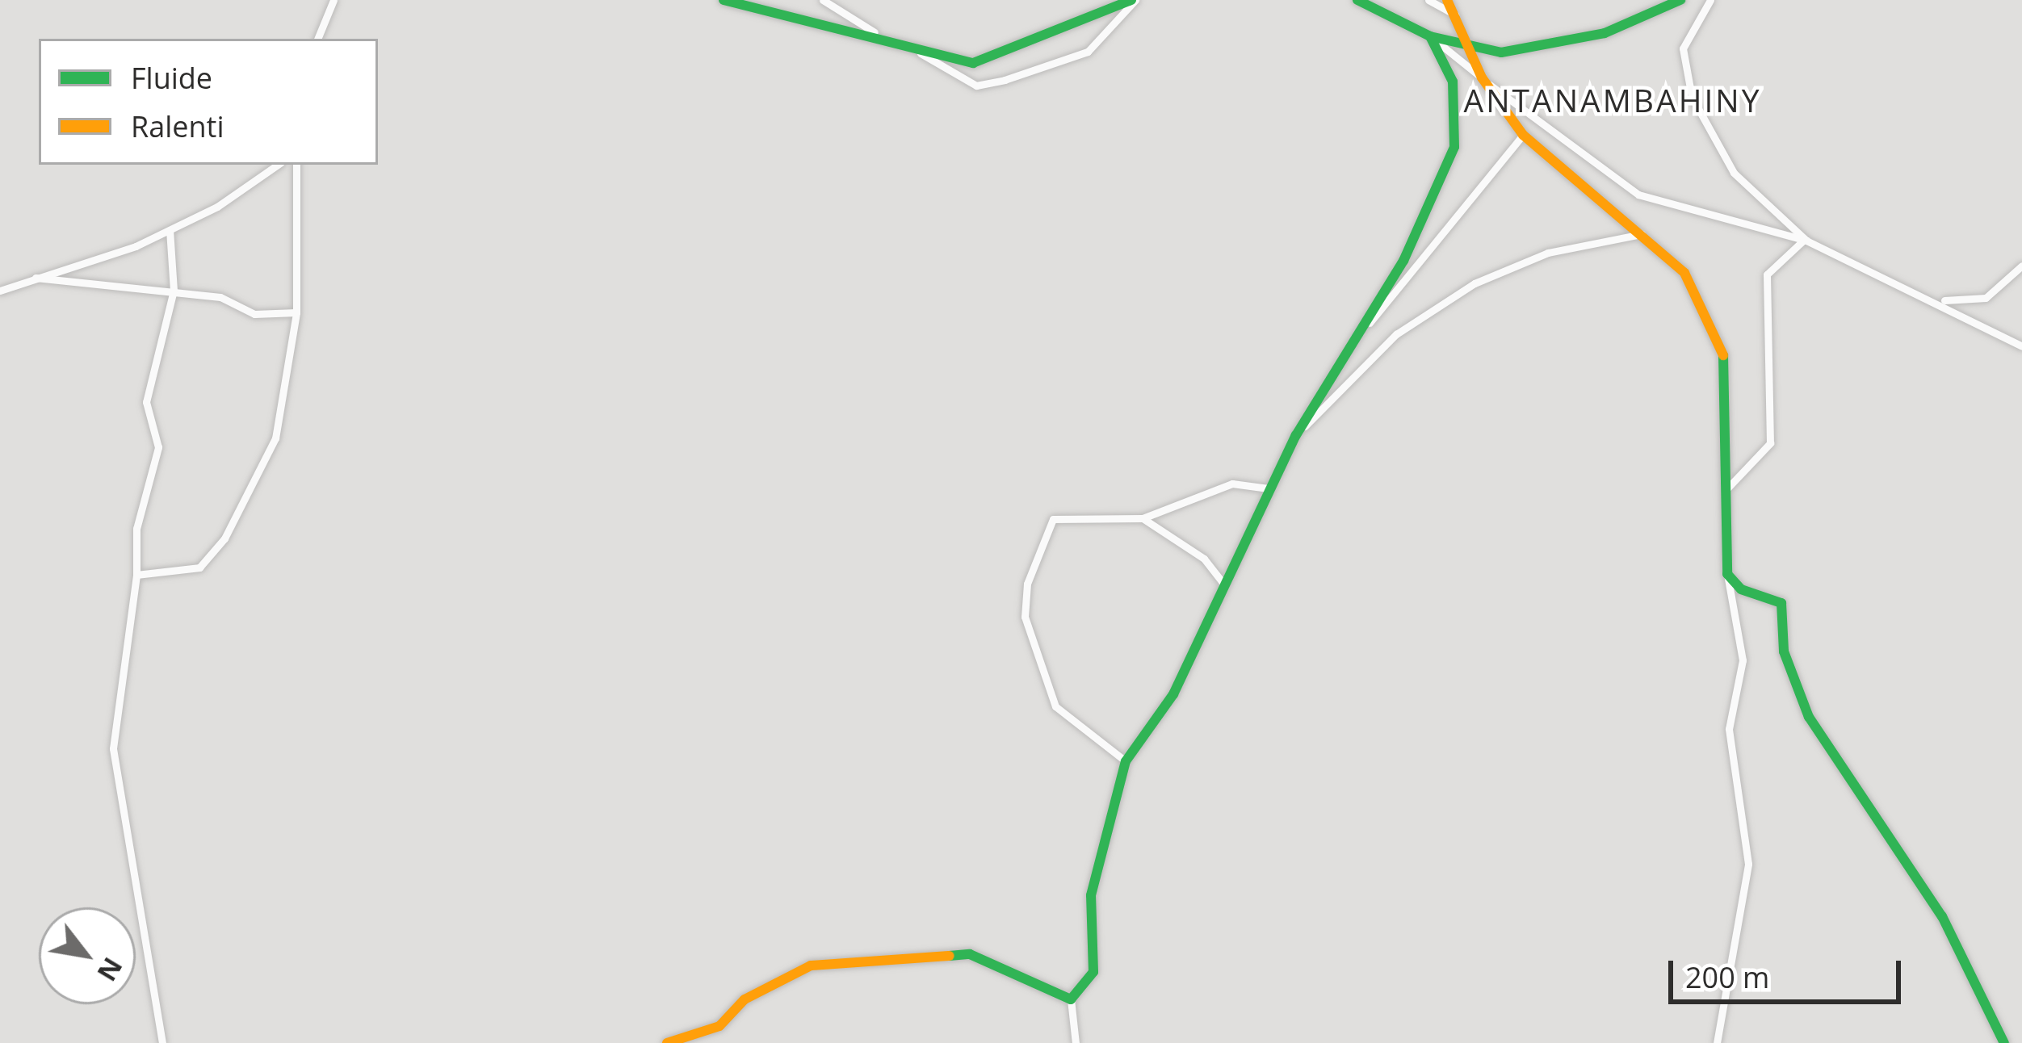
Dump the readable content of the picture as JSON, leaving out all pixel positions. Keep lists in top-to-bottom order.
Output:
{
  "districts": ["ANTANAMBAHINY"],
  "legend": ["Fluide", "Ralenti"],
  "scale_bar": "200 m",
  "north": "bottom right"
}
